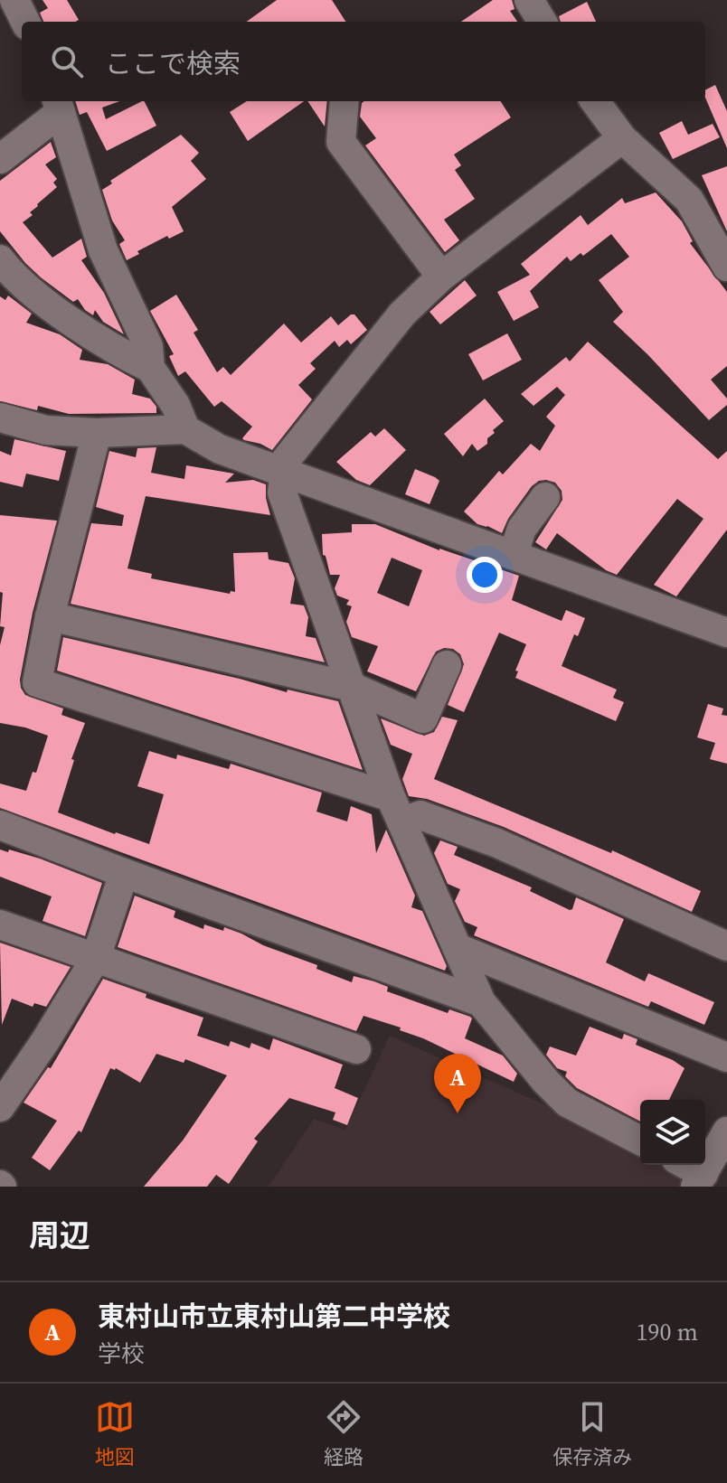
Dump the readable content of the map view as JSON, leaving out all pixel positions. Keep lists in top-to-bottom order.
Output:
{
  "page": {
    "search": "ここで検索",
    "pins": "A",
    "heading": "周辺",
    "list": [
      {
        "mark": "A",
        "name": "東村山市立東村山第二中学校",
        "note": "学校",
        "value": "190 m"
      }
    ],
    "nav": ["地図", "経路", "保存済み"]
  }
}
